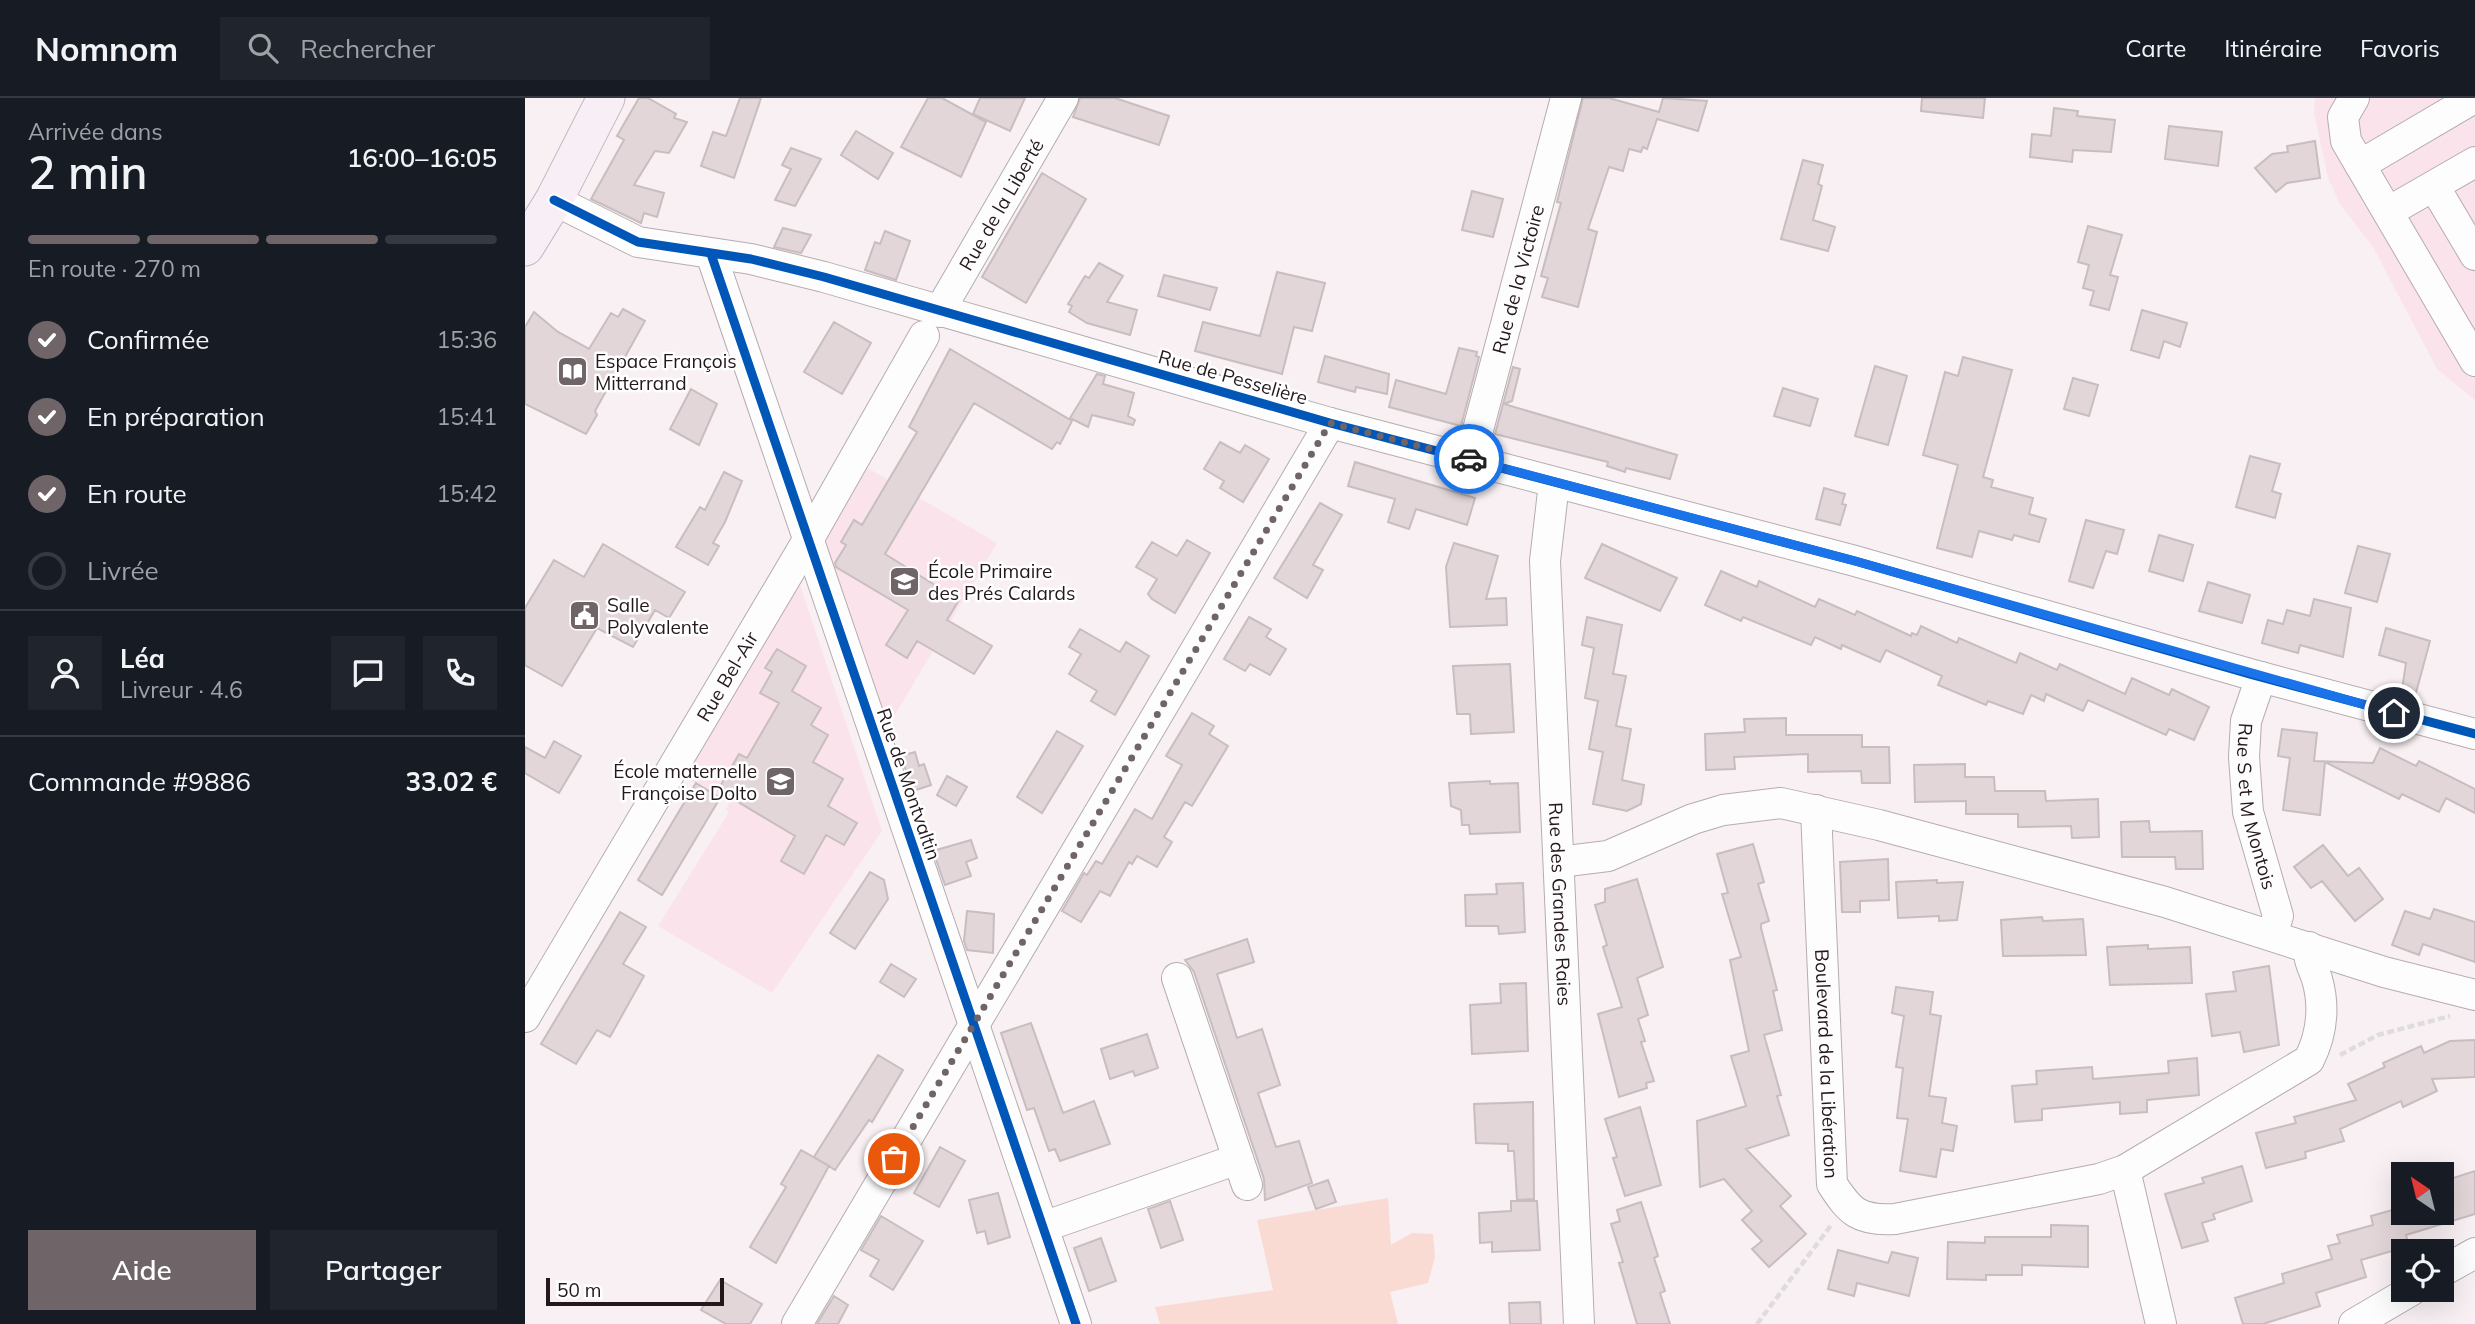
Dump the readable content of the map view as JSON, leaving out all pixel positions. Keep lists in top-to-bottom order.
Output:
{
  "streets": {
    "street": [
      "Rue de la Liberté",
      "Rue de la Victoire",
      "Rue de Pesselière",
      "Rue Bel-Air",
      "Rue de Montvaltin",
      "Rue S et M Montois",
      "Rue des Grandes Raies",
      "Boulevard de la Libération"
    ]
  },
  "crossings": [
    ["Rue de la Liberté", "Rue de Pesselière"],
    ["Rue de la Liberté", "Rue Bel-Air"],
    ["Rue de la Victoire", "Rue de Pesselière"],
    ["Rue de Pesselière", "Rue Bel-Air"],
    ["Rue de Pesselière", "Rue de Montvaltin"],
    ["Rue de Pesselière", "Rue S et M Montois"],
    ["Rue de Pesselière", "Rue des Grandes Raies"],
    ["Rue Bel-Air", "Rue de Montvaltin"]
  ],
  "places": {
    "library": ["Espace François Mitterrand"],
    "school or university": ["École Primaire des Prés Calards", "École maternelle Françoise Dolto"],
    "public building": ["Salle Polyvalente"]
  },
  "scale_bar": "50 m",
  "north": "top left",
  "page": {
    "header": "Nomnom",
    "search": "Rechercher",
    "nav": ["Carte", "Itinéraire", "Favoris"],
    "heading": ["2 min", "Arrivée dans", "16:00–16:05"],
    "panel": [
      "Léa",
      "Livreur · 4.6",
      "Commande #9886",
      "33.02 €"
    ],
    "bar": "En route · 270 m",
    "list": [
      ["Confirmée", "15:36"],
      ["En préparation", "15:41"],
      ["En route", "15:42"],
      "Livrée"
    ],
    "buttons": ["Aide", "Partager"],
    "scale": "50 m"
  }
}
